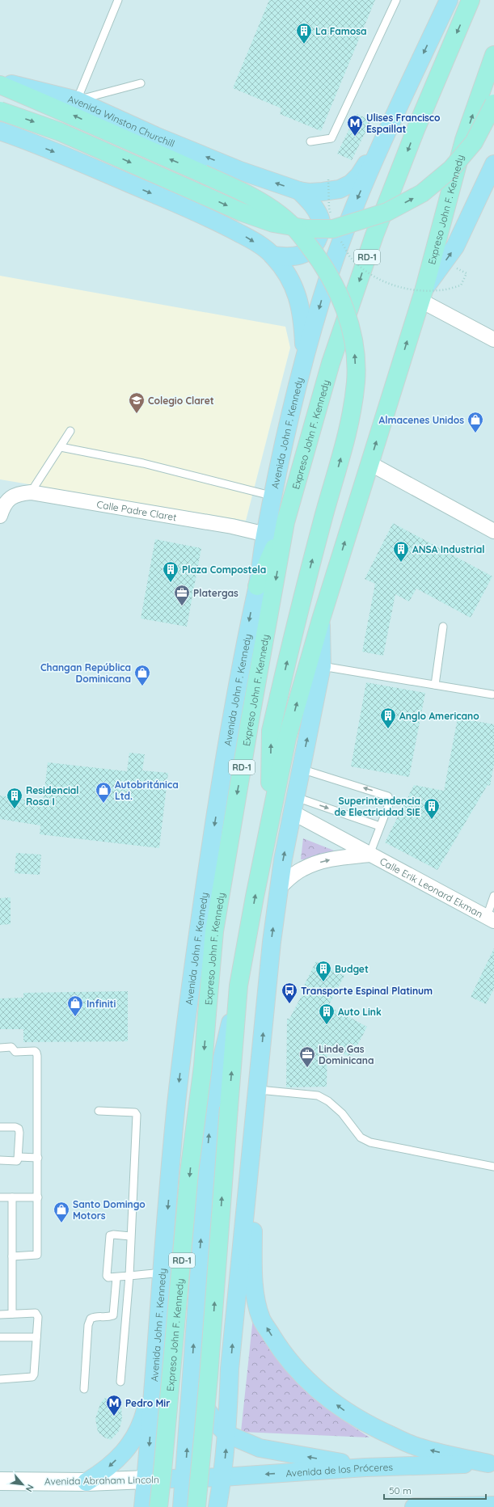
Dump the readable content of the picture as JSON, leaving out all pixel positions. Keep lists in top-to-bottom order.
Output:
{
  "streets": {
    "highway": ["Expreso John F. Kennedy", "RD-1"],
    "main road": [
      "Avenida Winston Churchill",
      "Avenida John F. Kennedy",
      "Avenida de los Próceres",
      "Avenida Abraham Lincoln"
    ],
    "street": ["Calle Padre Claret", "Calle Erik Leonard Ekman"]
  },
  "crossings": [
    ["Avenida Winston Churchill", "Avenida John F. Kennedy"],
    ["Avenida John F. Kennedy", "Calle Padre Claret"],
    ["Avenida John F. Kennedy", "Avenida Abraham Lincoln"],
    ["Avenida de los Próceres", "Avenida Abraham Lincoln"]
  ],
  "places": {
    "building": [
      "La Famosa",
      "ANSA Industrial",
      "Plaza Compostela",
      "Anglo Americano",
      "Residencial Rosa I",
      "Superintendencia de Electricidad SIE",
      "Budget",
      "Auto Link"
    ],
    "metro station": ["Ulises Francisco Espaillat", "Pedro Mir"],
    "school or university": ["Colegio Claret"],
    "shop": [
      "Almacenes Unidos",
      "Changan República Dominicana",
      "Autobritánica Ltd.",
      "Infiniti",
      "Santo Domingo Motors"
    ],
    "office": ["Platergas", "Linde Gas Dominicana"],
    "bus stop": ["Transporte Espinal Platinum"]
  },
  "scale_bar": "50 m",
  "north": "bottom right"
}
